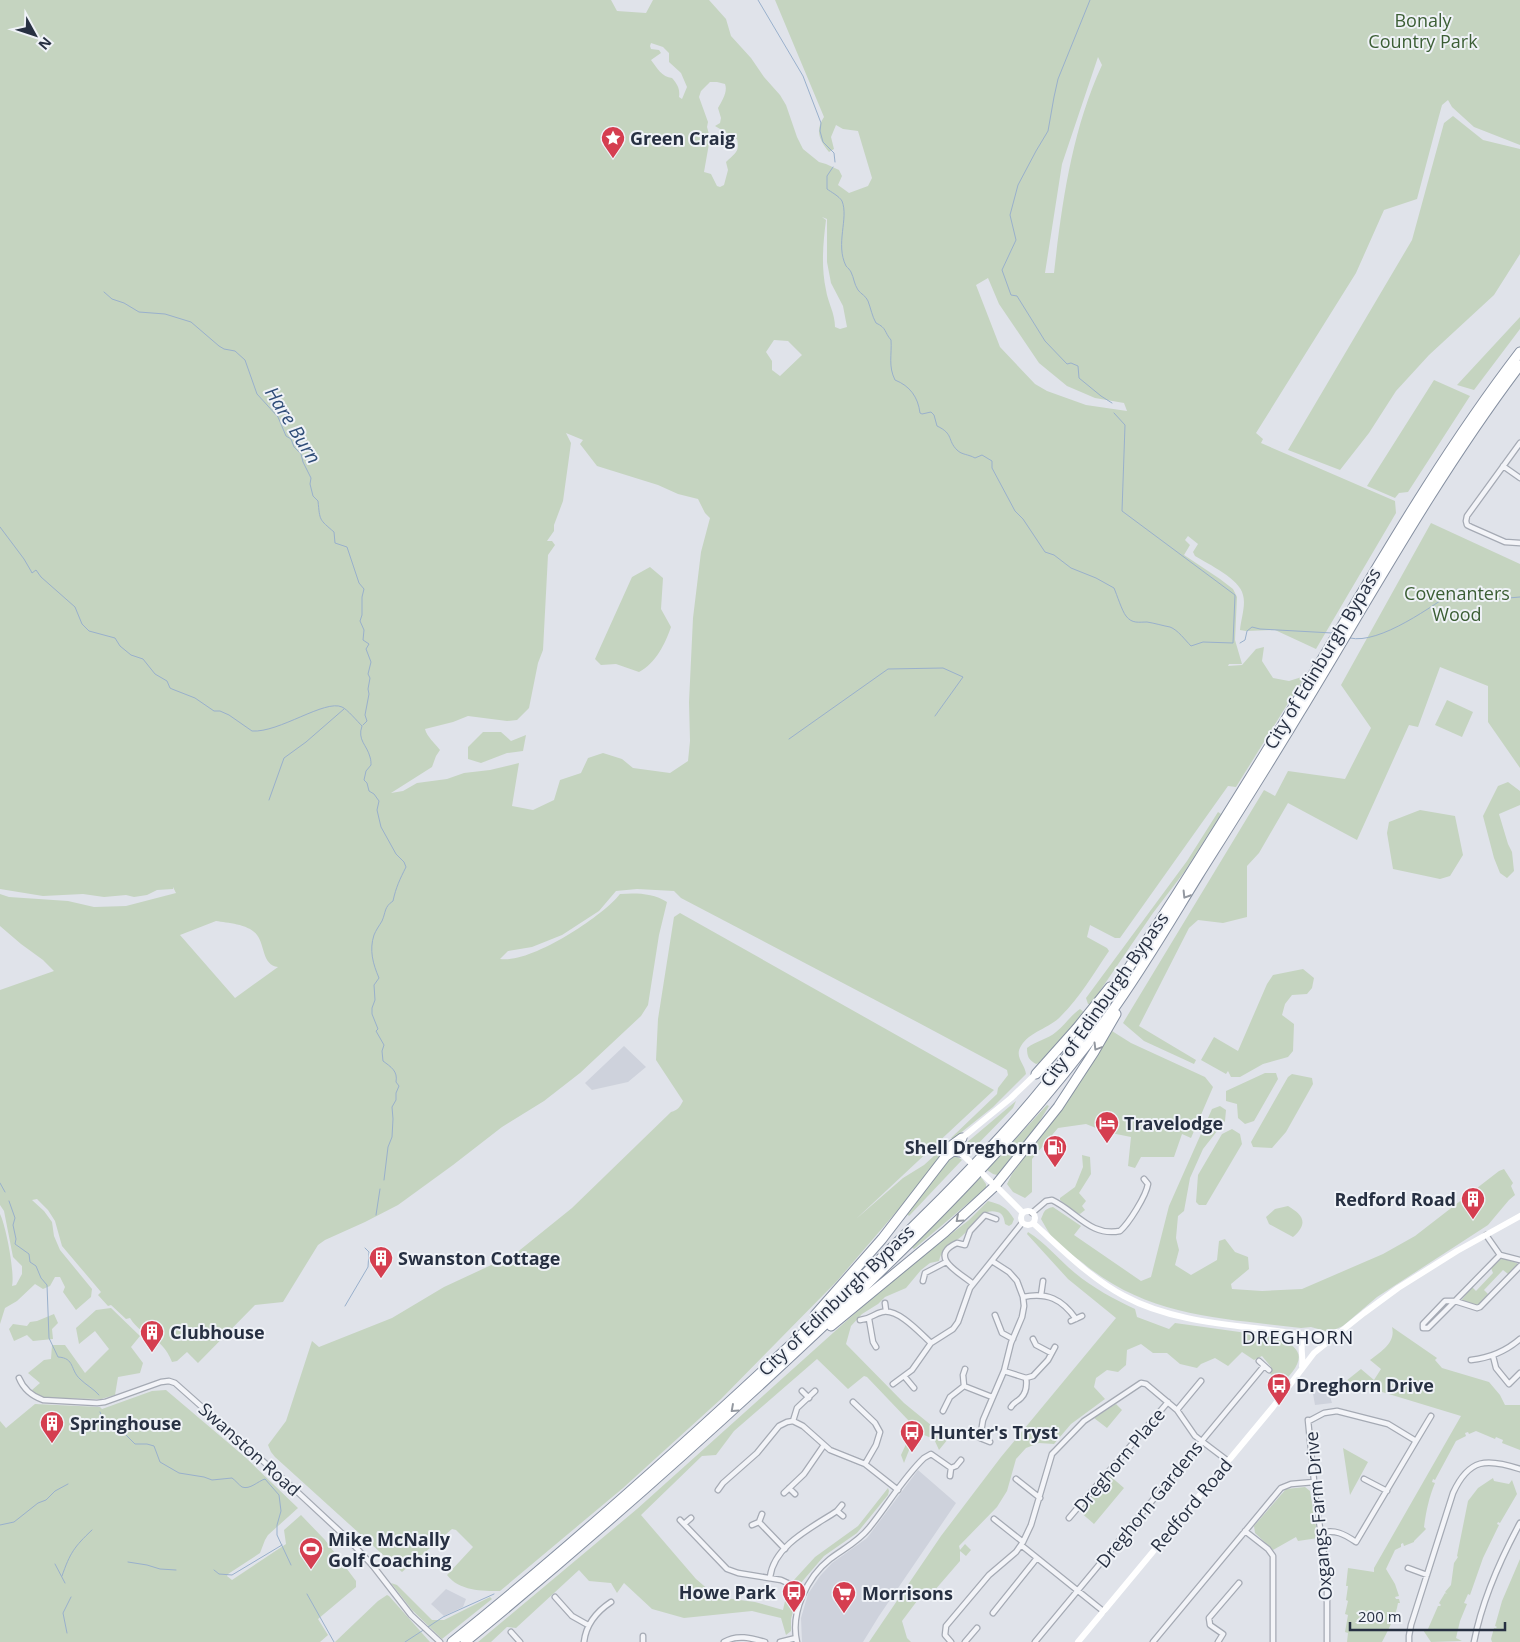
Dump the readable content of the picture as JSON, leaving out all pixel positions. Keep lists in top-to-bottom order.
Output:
{
  "streets": {
    "highway": ["City of Edinburgh Bypass"],
    "main road": ["Redford Road"],
    "street": [
      "Swanston Road",
      "Dreghorn Place",
      "Dreghorn Gardens",
      "Oxgangs Farm Drive"
    ]
  },
  "districts": ["DREGHORN"],
  "water": ["Hare Burn"],
  "parks": ["Bonaly Country Park", "Covenanters Wood"],
  "places": {
    "place": ["Green Craig"],
    "hotel": ["Travelodge"],
    "fuel station": ["Shell Dreghorn"],
    "building": [
      "Redford Road",
      "Swanston Cottage",
      "Clubhouse",
      "Springhouse"
    ],
    "bus stop": ["Dreghorn Drive", "Hunter's Tryst", "Howe Park"],
    "sports": ["Mike McNally Golf Coaching"],
    "supermarket": ["Morrisons"]
  },
  "scale_bar": "200 m",
  "north": "bottom right"
}
